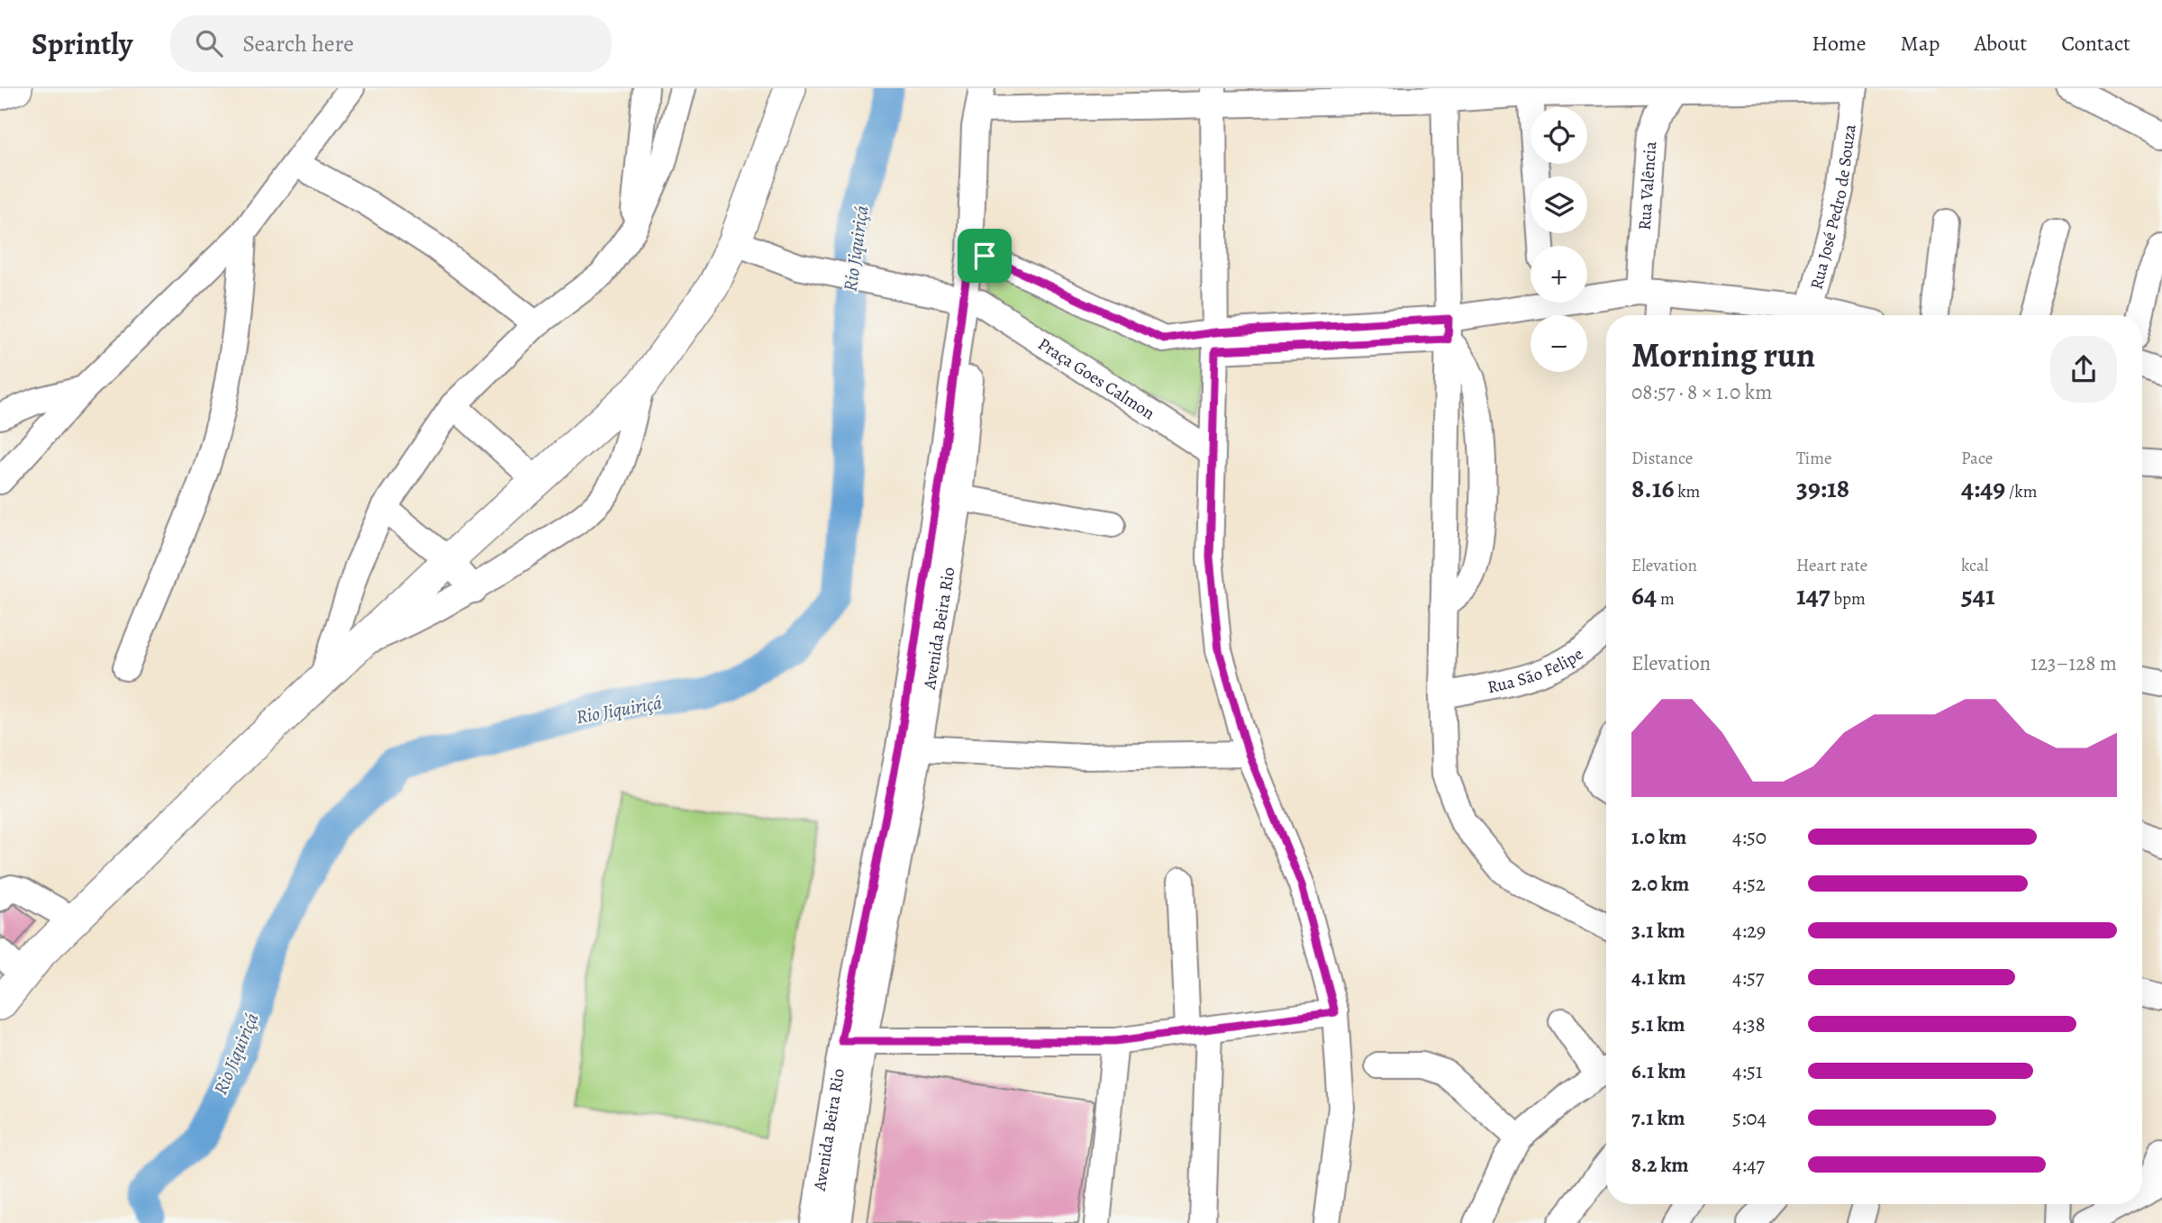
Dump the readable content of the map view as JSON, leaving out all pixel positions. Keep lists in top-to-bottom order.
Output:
{
  "streets": {
    "street": [
      "Rua Valência",
      "Rua José Pedro de Souza",
      "Praça Goes Calmon",
      "Avenida Beira Rio",
      "Rua São Felipe"
    ]
  },
  "crossings": [
    ["Praça Goes Calmon", "Avenida Beira Rio"]
  ],
  "water": ["Rio Jiquiriçá"],
  "page": {
    "header": "Sprintly",
    "search": "Search here",
    "nav": [
      "Home",
      "Map",
      "About",
      "Contact"
    ],
    "map_buttons": ["+", "−"],
    "heading": ["Morning run", "08:57 · 8 × 1.0 km"],
    "stats": [
      ["Distance", "8.16 km"],
      ["Time", "39:18"],
      ["Pace", "4:49 /km"],
      ["Elevation", "64 m"],
      ["Heart rate", "147 bpm"],
      ["kcal", "541"]
    ],
    "chart": ["Elevation", "123–128 m"],
    "list": [
      {
        "name": "1.0 km",
        "note": "4:50"
      },
      {
        "name": "2.0 km",
        "note": "4:52"
      },
      {
        "name": "3.1 km",
        "note": "4:29"
      },
      {
        "name": "4.1 km",
        "note": "4:57"
      },
      {
        "name": "5.1 km",
        "note": "4:38"
      },
      {
        "name": "6.1 km",
        "note": "4:51"
      },
      {
        "name": "7.1 km",
        "note": "5:04"
      },
      {
        "name": "8.2 km",
        "note": "4:47"
      }
    ]
  }
}
